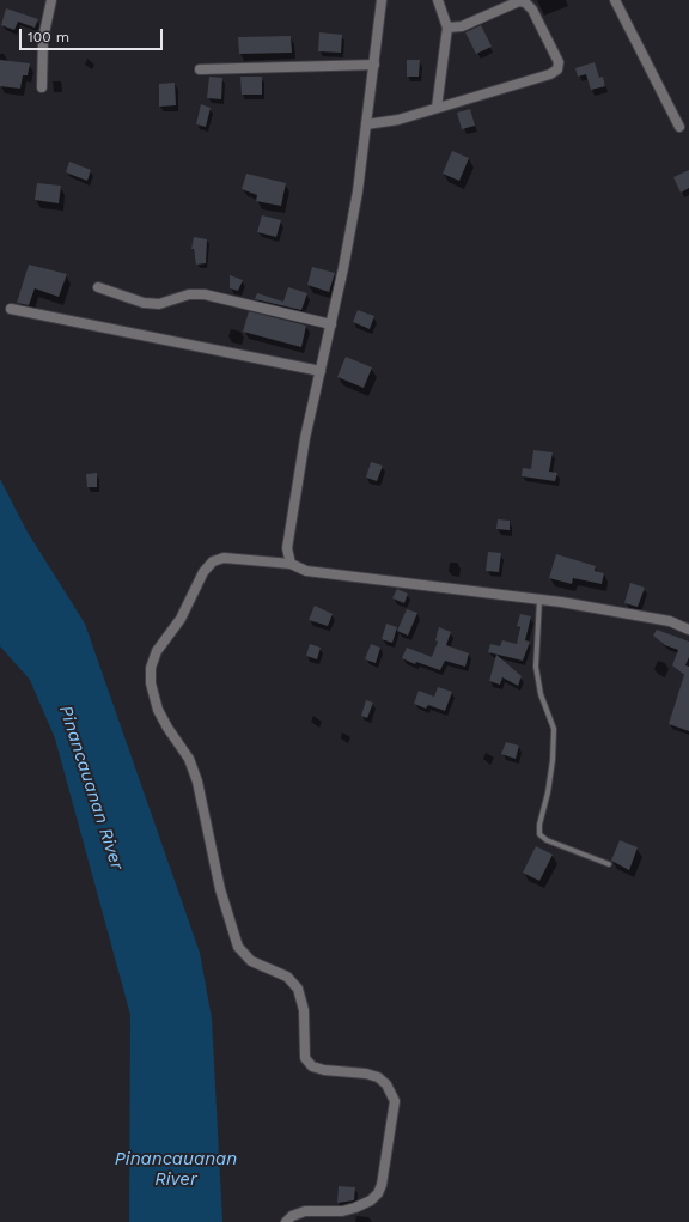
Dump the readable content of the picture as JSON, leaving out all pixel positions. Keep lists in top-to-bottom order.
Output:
{
  "water": ["Pinancauanan River"],
  "scale_bar": "100 m"
}
